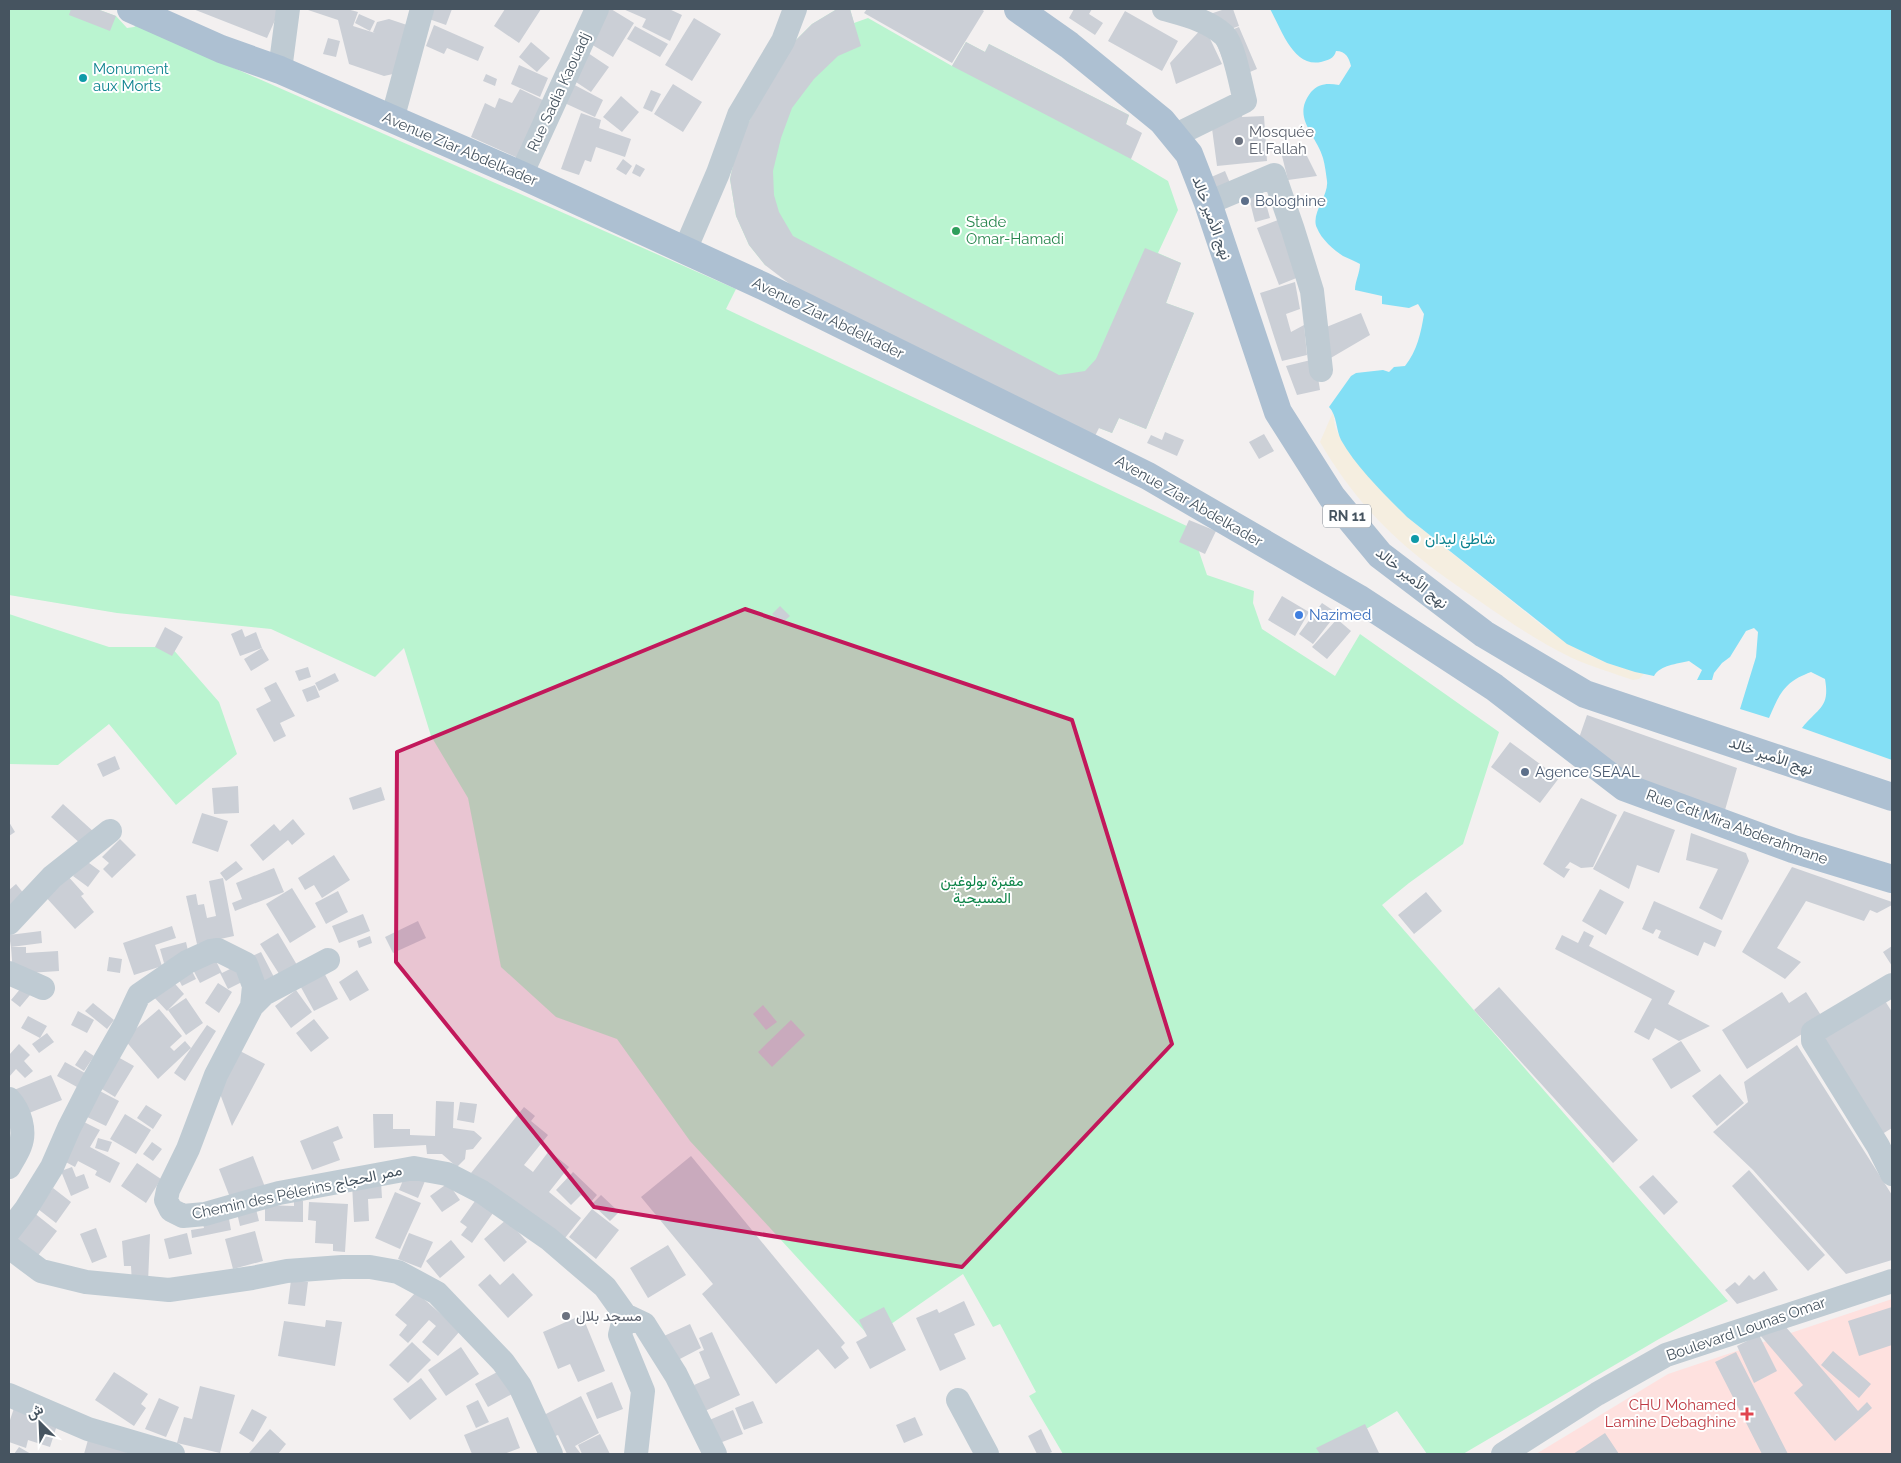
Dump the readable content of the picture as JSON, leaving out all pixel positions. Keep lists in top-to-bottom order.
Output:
{
  "streets": {
    "main road": [
      "Avenue Ziar Abdelkader",
      "نهج الأمير خالد",
      "RN 11",
      "Rue Cdt Mira Abderahmane"
    ],
    "street": ["Rue Sadia Kaouadj", "Chemin des Pélerins ممر الحجاج", "Boulevard Lounas Omar"]
  },
  "crossings": [
    ["Rue Sadia Kaouadj", "Avenue Ziar Abdelkader"],
    ["Avenue Ziar Abdelkader", "Rue Cdt Mira Abderahmane"]
  ],
  "parks": ["مقبرة بولوغين المسيحية"],
  "places": {
    "other": [
      "Monument aux Morts",
      "Mosquée El Fallah",
      "Bologhine",
      "Stade Omar-Hamadi",
      "شاطئ ليدان",
      "Nazimed",
      "Agence SEAAL",
      "مسجد بلال"
    ],
    "health": ["CHU Mohamed Lamine Debaghine"]
  },
  "north": "top left"
}
